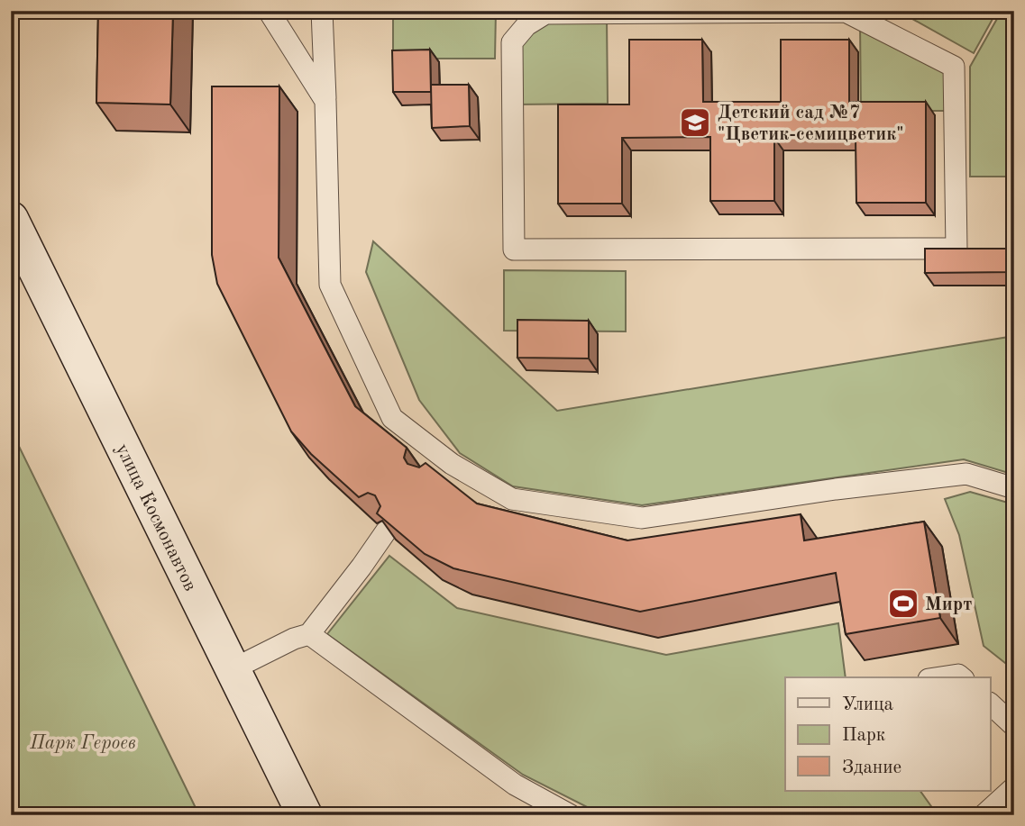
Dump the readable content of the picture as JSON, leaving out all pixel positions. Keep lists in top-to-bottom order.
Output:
{
  "streets": {
    "street": ["улица Космонавтов"]
  },
  "parks": ["Парк Героев"],
  "places": {
    "school or university": ["Детский сад №7 \"Цветик-семицветик\""],
    "sports": ["Мирт"]
  },
  "legend": ["Улица", "Парк", "Здание"]
}
